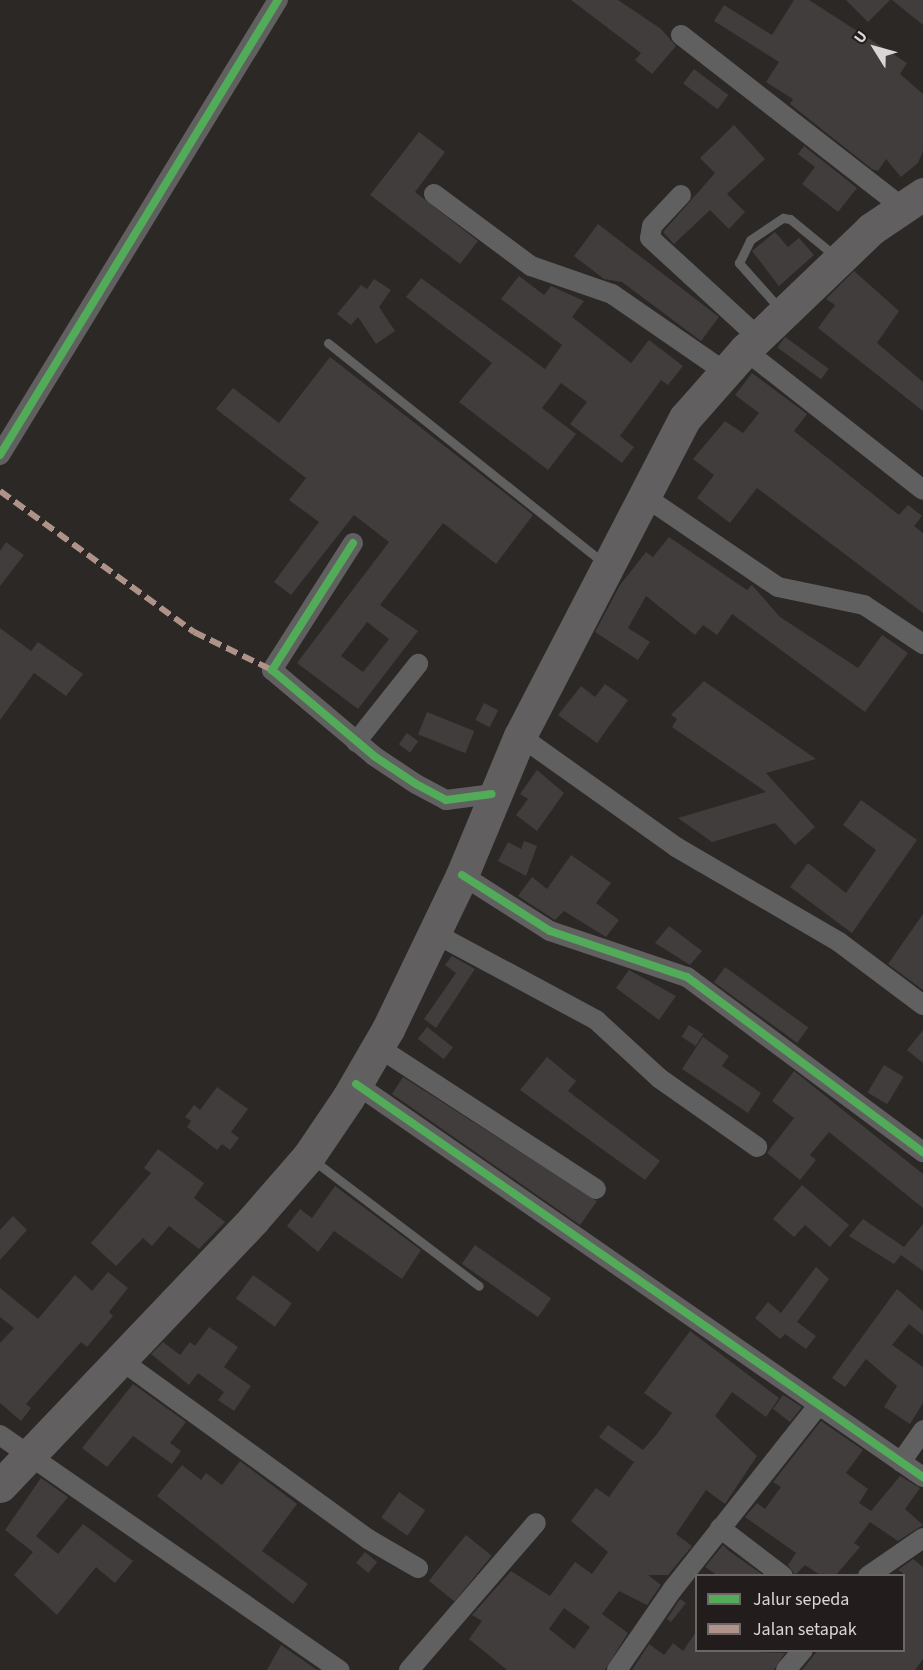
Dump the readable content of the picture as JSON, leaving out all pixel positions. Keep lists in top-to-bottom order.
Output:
{
  "legend": ["Jalur sepeda", "Jalan setapak"],
  "north": "top left"
}
